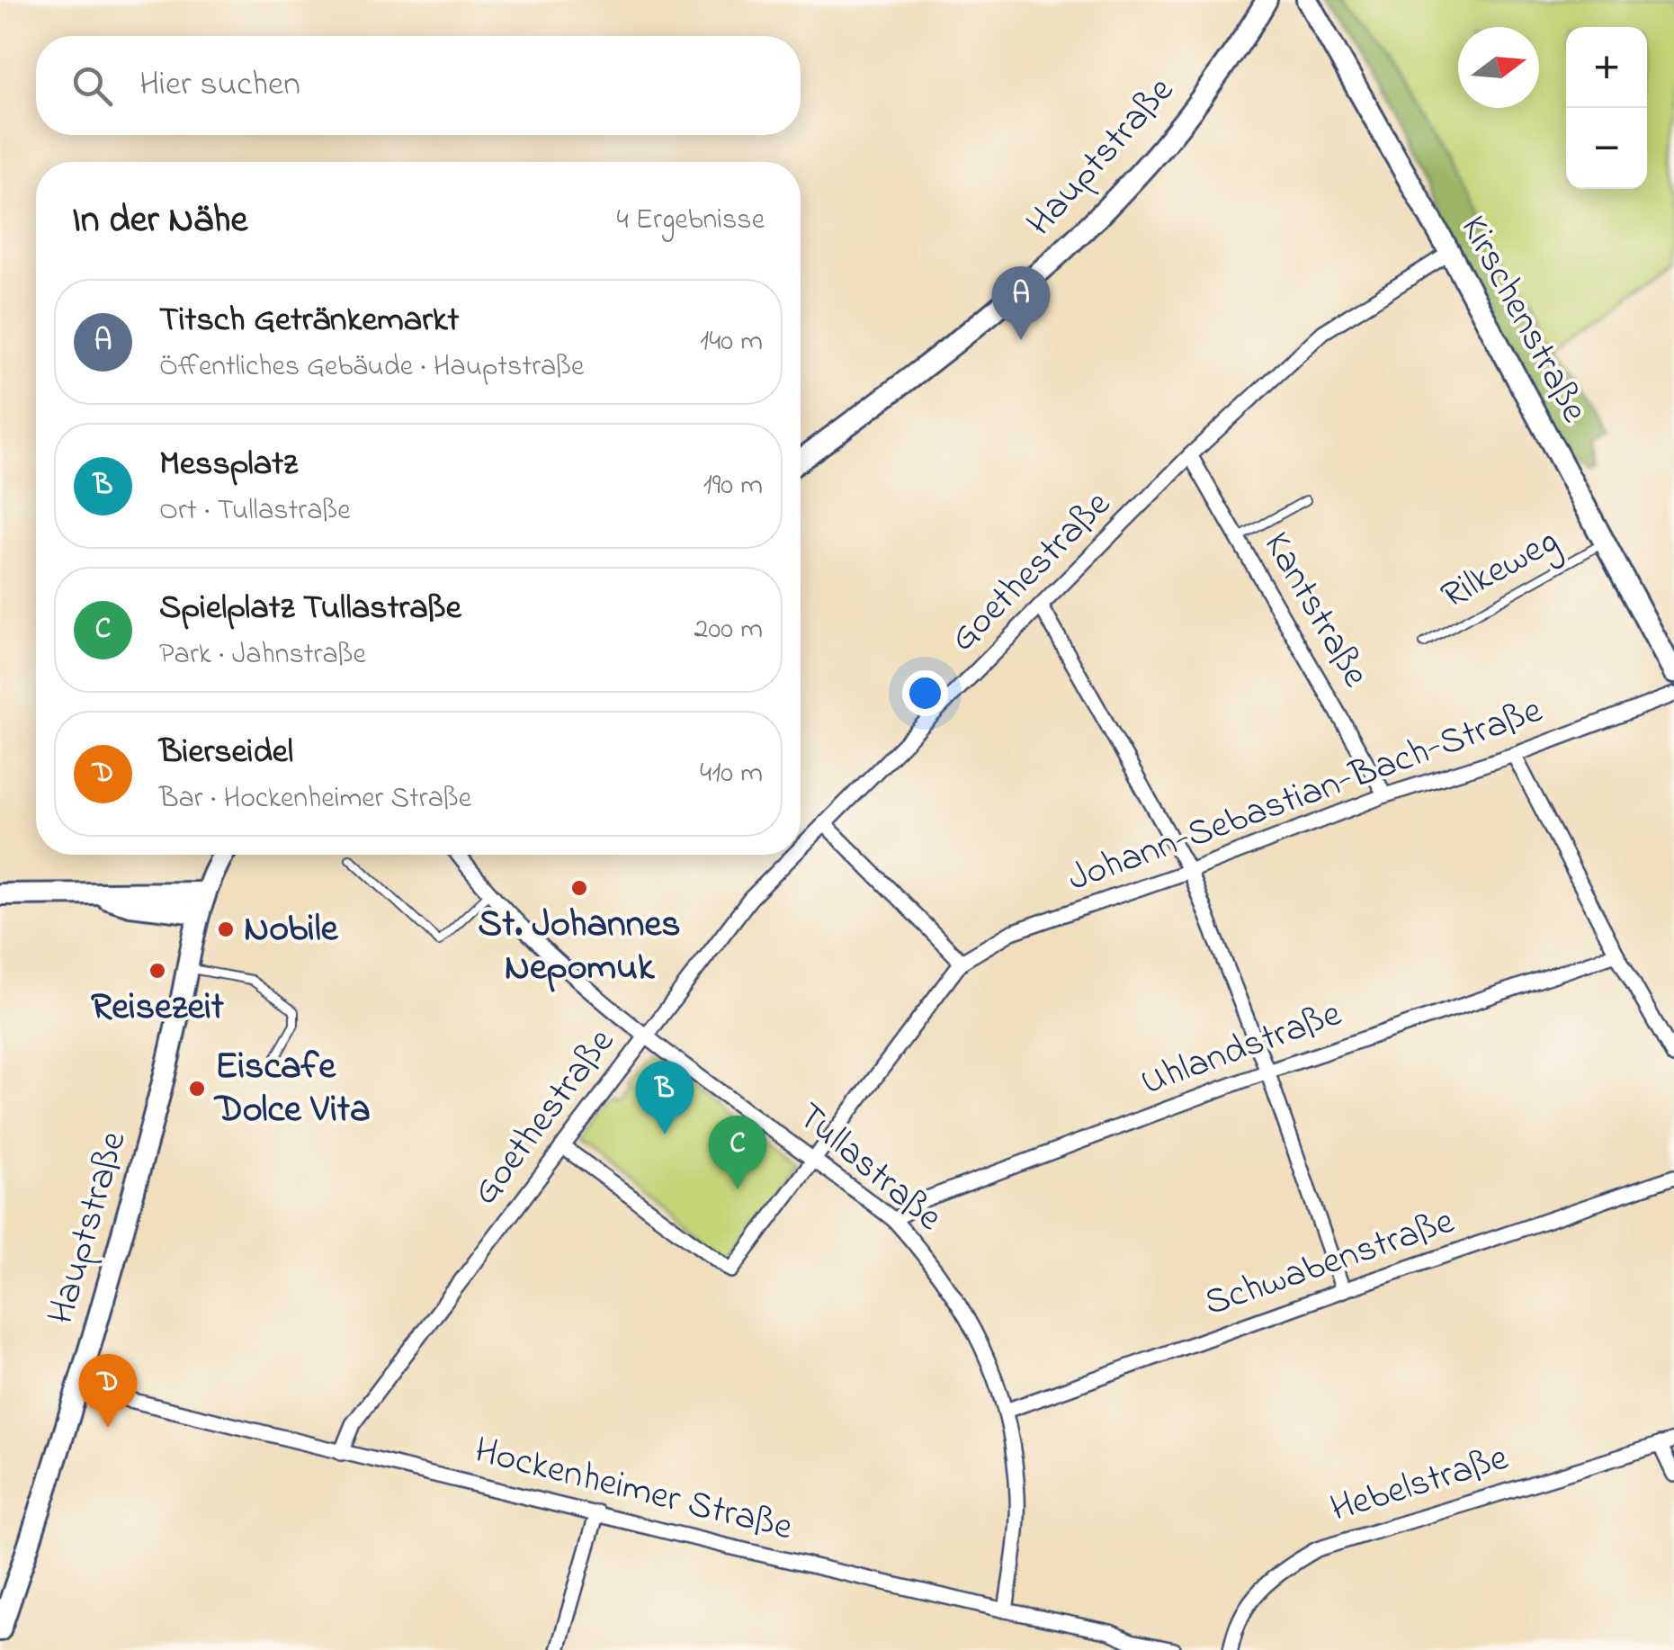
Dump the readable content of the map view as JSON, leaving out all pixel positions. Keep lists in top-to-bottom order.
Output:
{
  "streets": {
    "street": [
      "Hauptstraße",
      "Kirschenstraße",
      "Goethestraße",
      "Kantstraße",
      "Johann-Sebastian-Bach-Straße",
      "Uhlandstraße",
      "Tullastraße",
      "Schwabenstraße",
      "Hebelstraße",
      "Hockenheimer Straße"
    ],
    "lane": ["Rilkeweg"]
  },
  "crossings": [
    ["Hauptstraße", "Hockenheimer Straße"],
    ["Kirschenstraße", "Rilkeweg"],
    ["Kirschenstraße", "Goethestraße"],
    ["Goethestraße", "Kantstraße"],
    ["Goethestraße", "Tullastraße"],
    ["Goethestraße", "Hockenheimer Straße"],
    ["Kantstraße", "Johann-Sebastian-Bach-Straße"],
    ["Uhlandstraße", "Tullastraße"],
    ["Tullastraße", "Schwabenstraße"],
    ["Tullastraße", "Hockenheimer Straße"]
  ],
  "places": [
    "St. Johannes Nepomuk",
    "Nobile",
    "Reisezeit",
    "Eiscafe Dolce Vita"
  ],
  "north": "right",
  "page": {
    "map_buttons": ["+", "−"],
    "search": "Hier suchen",
    "heading": ["In der Nähe", "4 Ergebnisse"],
    "pins": [
      "A",
      "B",
      "C",
      "D"
    ],
    "list": [
      {
        "mark": "A",
        "name": "Titsch Getränkemarkt",
        "note": "Öffentliches Gebäude · Hauptstraße",
        "value": "140 m"
      },
      {
        "mark": "B",
        "name": "Messplatz",
        "note": "Ort · Tullastraße",
        "value": "190 m"
      },
      {
        "mark": "C",
        "name": "Spielplatz Tullastraße",
        "note": "Park · Jahnstraße",
        "value": "200 m"
      },
      {
        "mark": "D",
        "name": "Bierseidel",
        "note": "Bar · Hockenheimer Straße",
        "value": "410 m"
      }
    ]
  }
}
